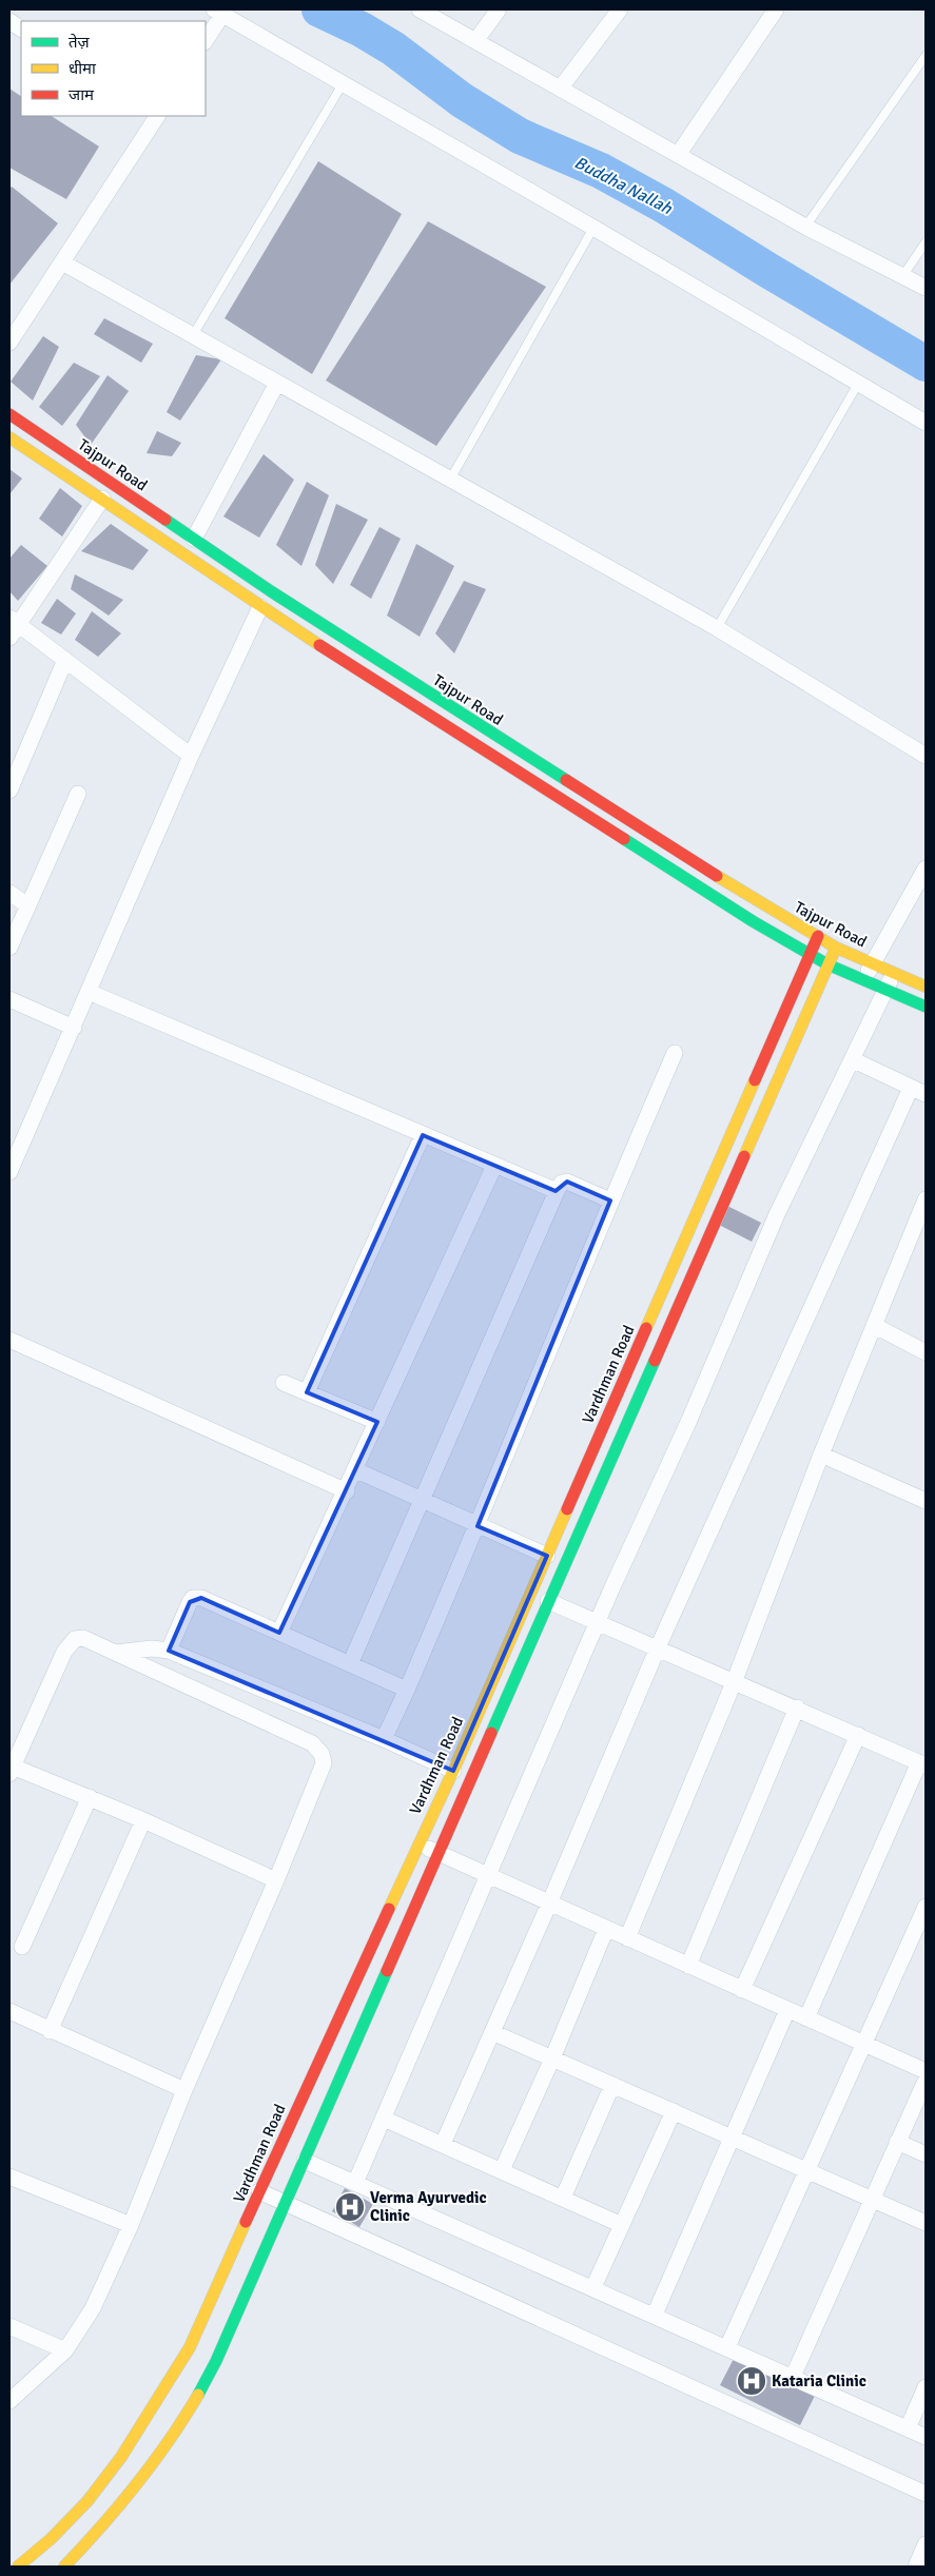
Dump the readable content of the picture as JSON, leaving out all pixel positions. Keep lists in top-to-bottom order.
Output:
{
  "streets": {
    "street": ["Tajpur Road", "Vardhman Road"]
  },
  "crossings": [
    ["Tajpur Road", "Vardhman Road"]
  ],
  "water": ["Buddha Nallah"],
  "places": {
    "hospital": ["Verma Ayurvedic Clinic", "Kataria Clinic"]
  },
  "legend": ["तेज़", "धीमा", "जाम"]
}
